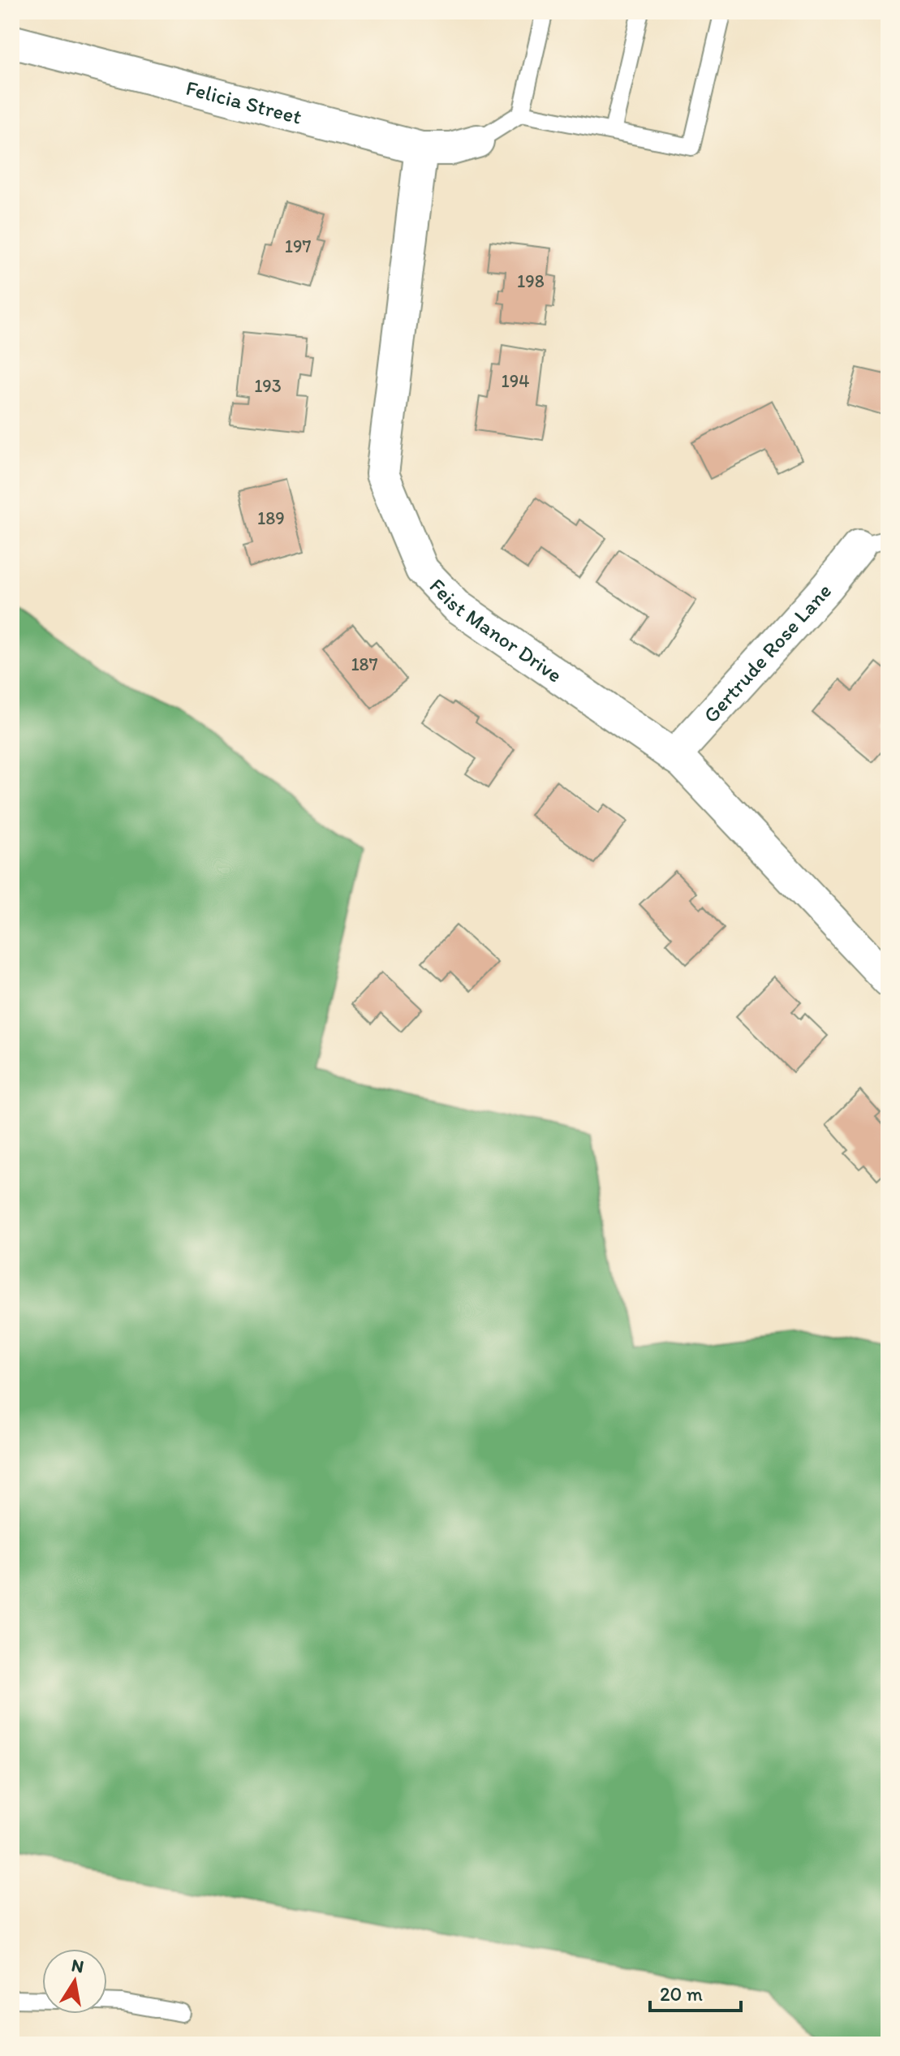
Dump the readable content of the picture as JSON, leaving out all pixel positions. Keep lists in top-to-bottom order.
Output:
{
  "streets": {
    "street": ["Felicia Street", "Feist Manor Drive", "Gertrude Rose Lane"]
  },
  "crossings": [
    ["Felicia Street", "Feist Manor Drive"],
    ["Feist Manor Drive", "Gertrude Rose Lane"]
  ],
  "house_numbers": [
    "197",
    "198",
    "194",
    "193",
    "189",
    "187"
  ],
  "scale_bar": "20 m",
  "north": "top"
}
